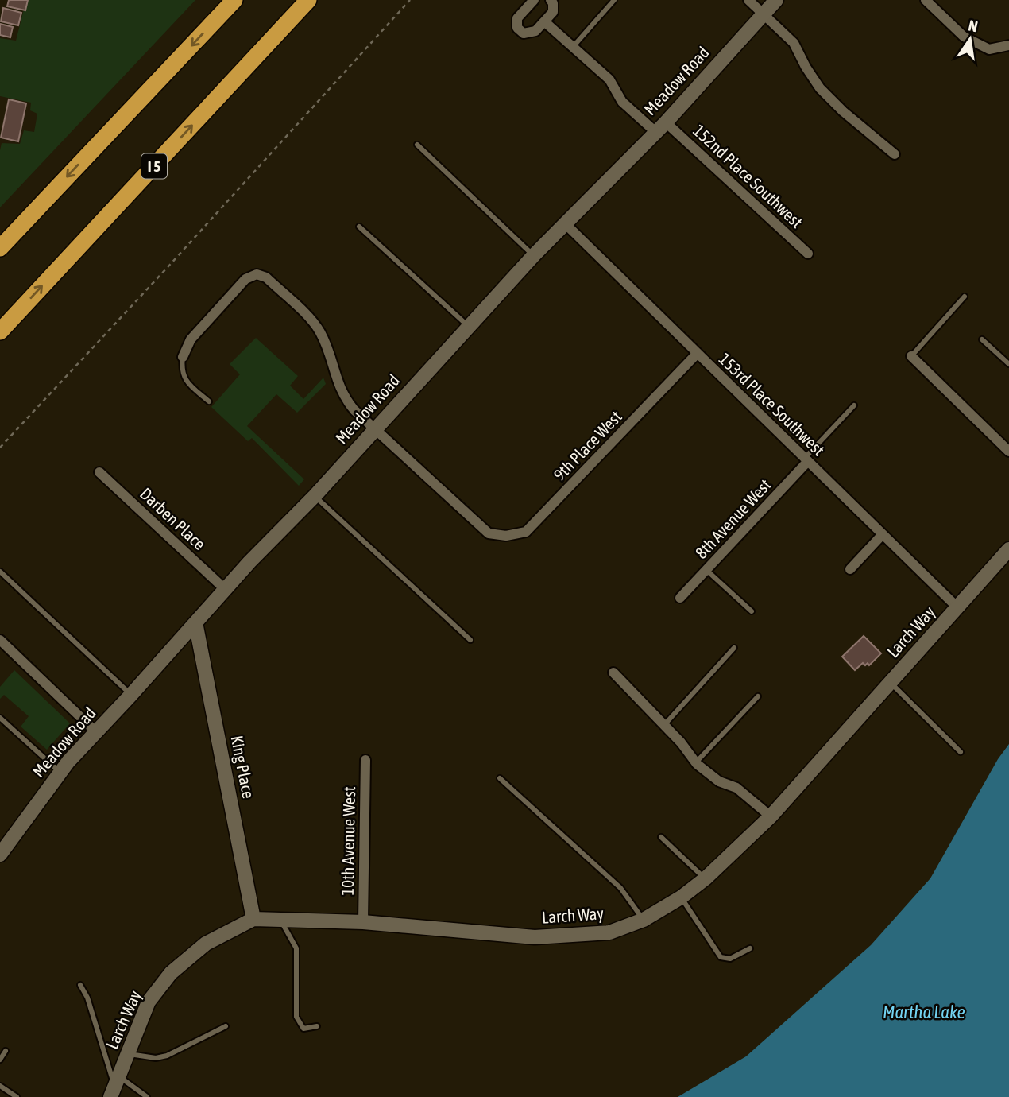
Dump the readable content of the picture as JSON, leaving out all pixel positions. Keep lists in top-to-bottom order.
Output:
{
  "streets": {
    "highway": ["I 5"],
    "street": [
      "Meadow Road",
      "152nd Place Southwest",
      "153rd Place Southwest",
      "9th Place West",
      "Darben Place",
      "8th Avenue West",
      "Larch Way",
      "King Place",
      "10th Avenue West"
    ]
  },
  "crossings": [
    ["Meadow Road", "152nd Place Southwest"],
    ["Meadow Road", "153rd Place Southwest"],
    ["Meadow Road", "9th Place West"],
    ["Meadow Road", "Darben Place"],
    ["Meadow Road", "King Place"],
    ["153rd Place Southwest", "9th Place West"],
    ["153rd Place Southwest", "8th Avenue West"],
    ["153rd Place Southwest", "Larch Way"],
    ["Larch Way", "King Place"],
    ["Larch Way", "10th Avenue West"]
  ],
  "water": ["Martha Lake"],
  "north": "top"
}
